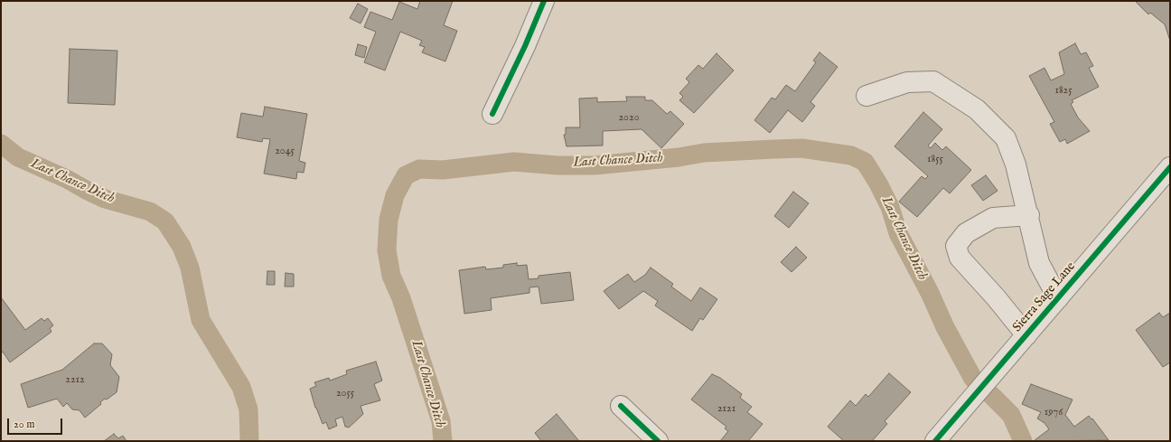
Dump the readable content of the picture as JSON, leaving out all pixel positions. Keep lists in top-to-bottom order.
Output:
{
  "streets": {
    "street": ["Sierra Sage Lane"]
  },
  "water": ["Last Chance Ditch"],
  "house_numbers": [
    "1825",
    "2020",
    "2045",
    "1855",
    "2212",
    "2055",
    "2121",
    "1976"
  ],
  "scale_bar": "20 m"
}
